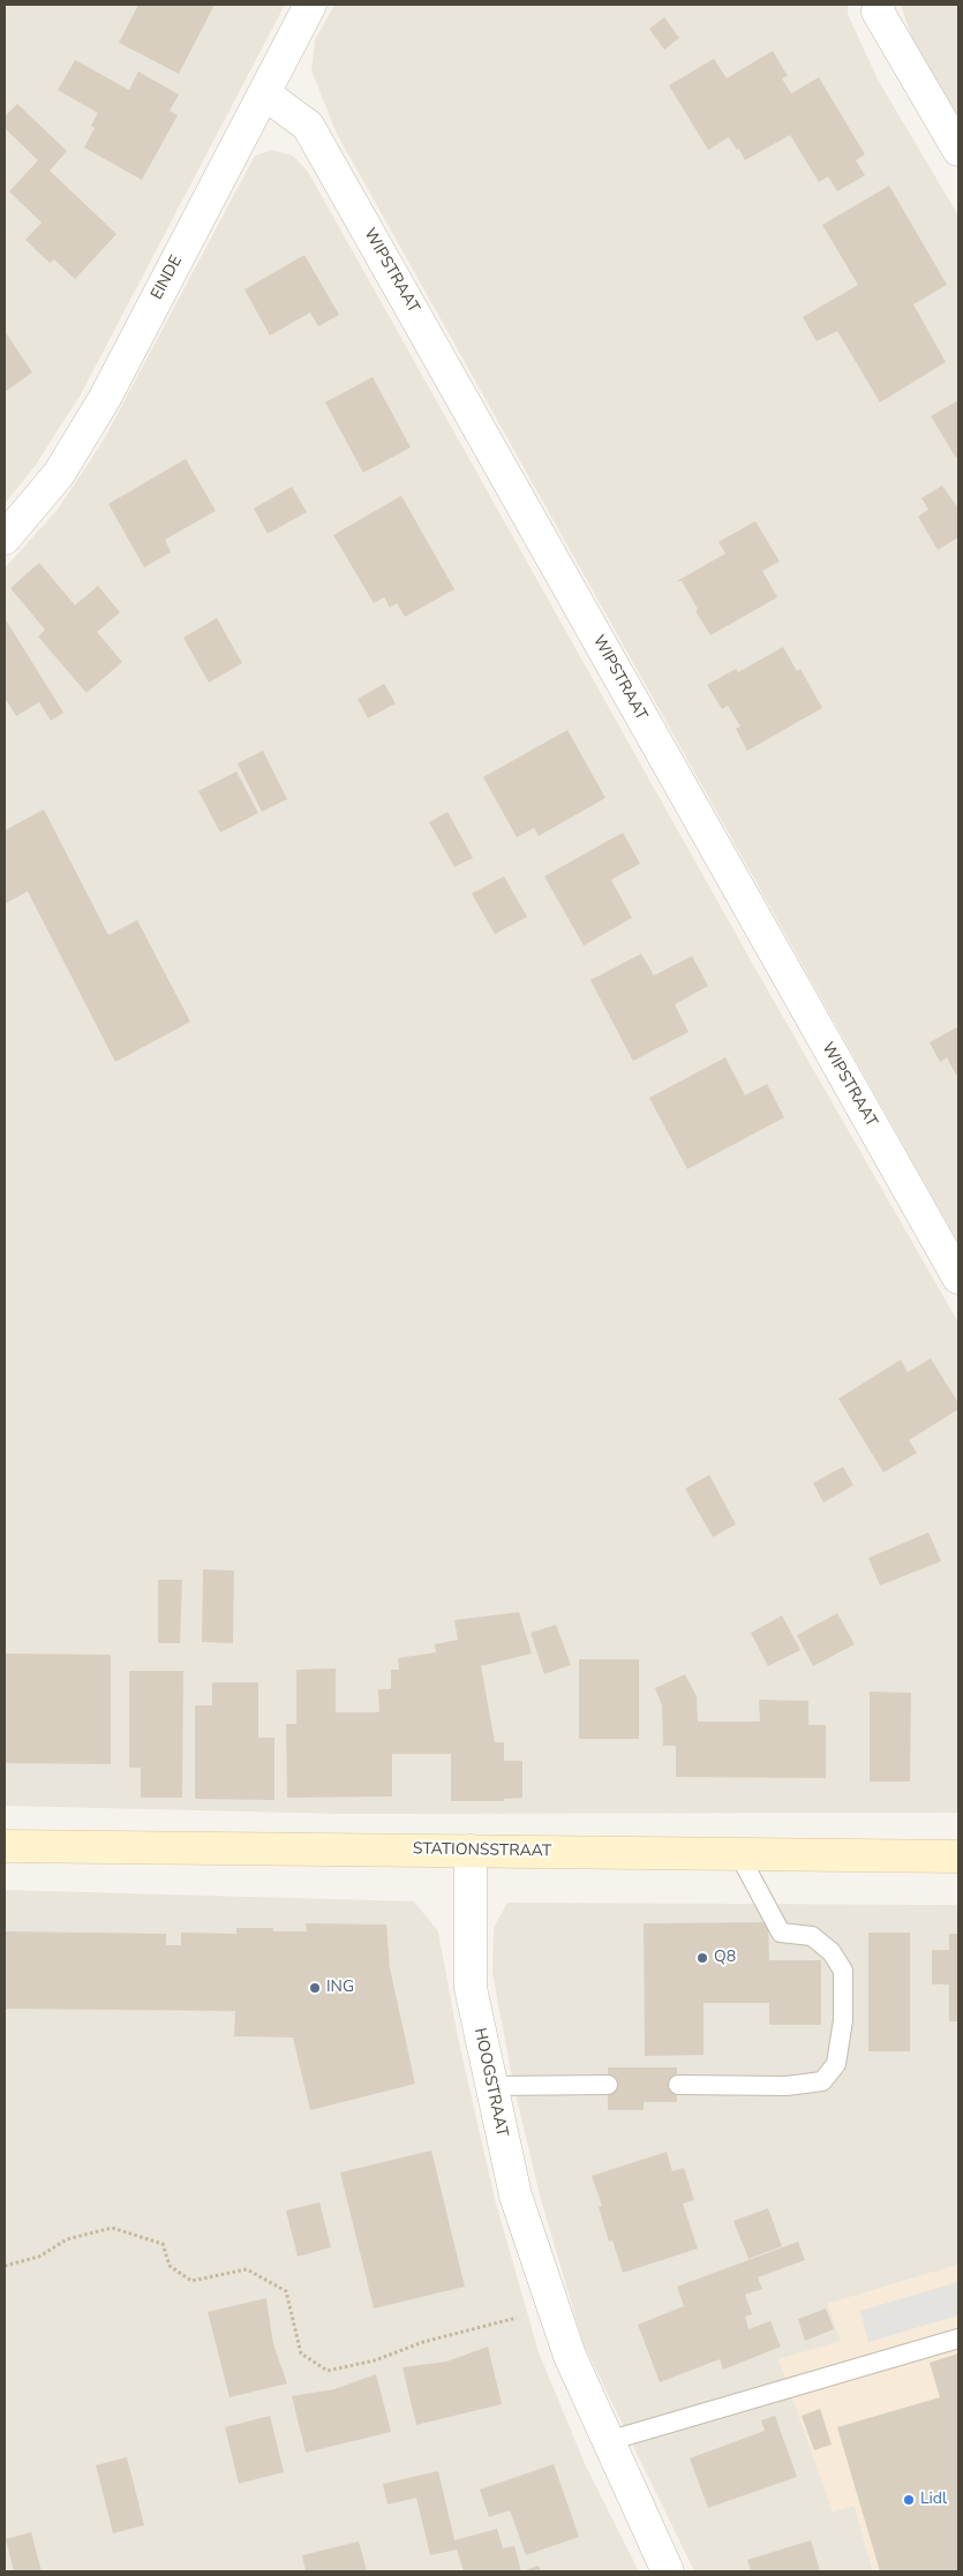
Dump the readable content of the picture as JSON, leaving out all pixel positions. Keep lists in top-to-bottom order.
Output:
{
  "streets": {
    "main road": ["STATIONSSTRAAT"],
    "street": ["WIPSTRAAT", "EINDE", "HOOGSTRAAT"]
  },
  "crossings": [
    ["WIPSTRAAT", "EINDE"],
    ["STATIONSSTRAAT", "HOOGSTRAAT"]
  ],
  "places": ["Q8", "ING", "Lidl"]
}
